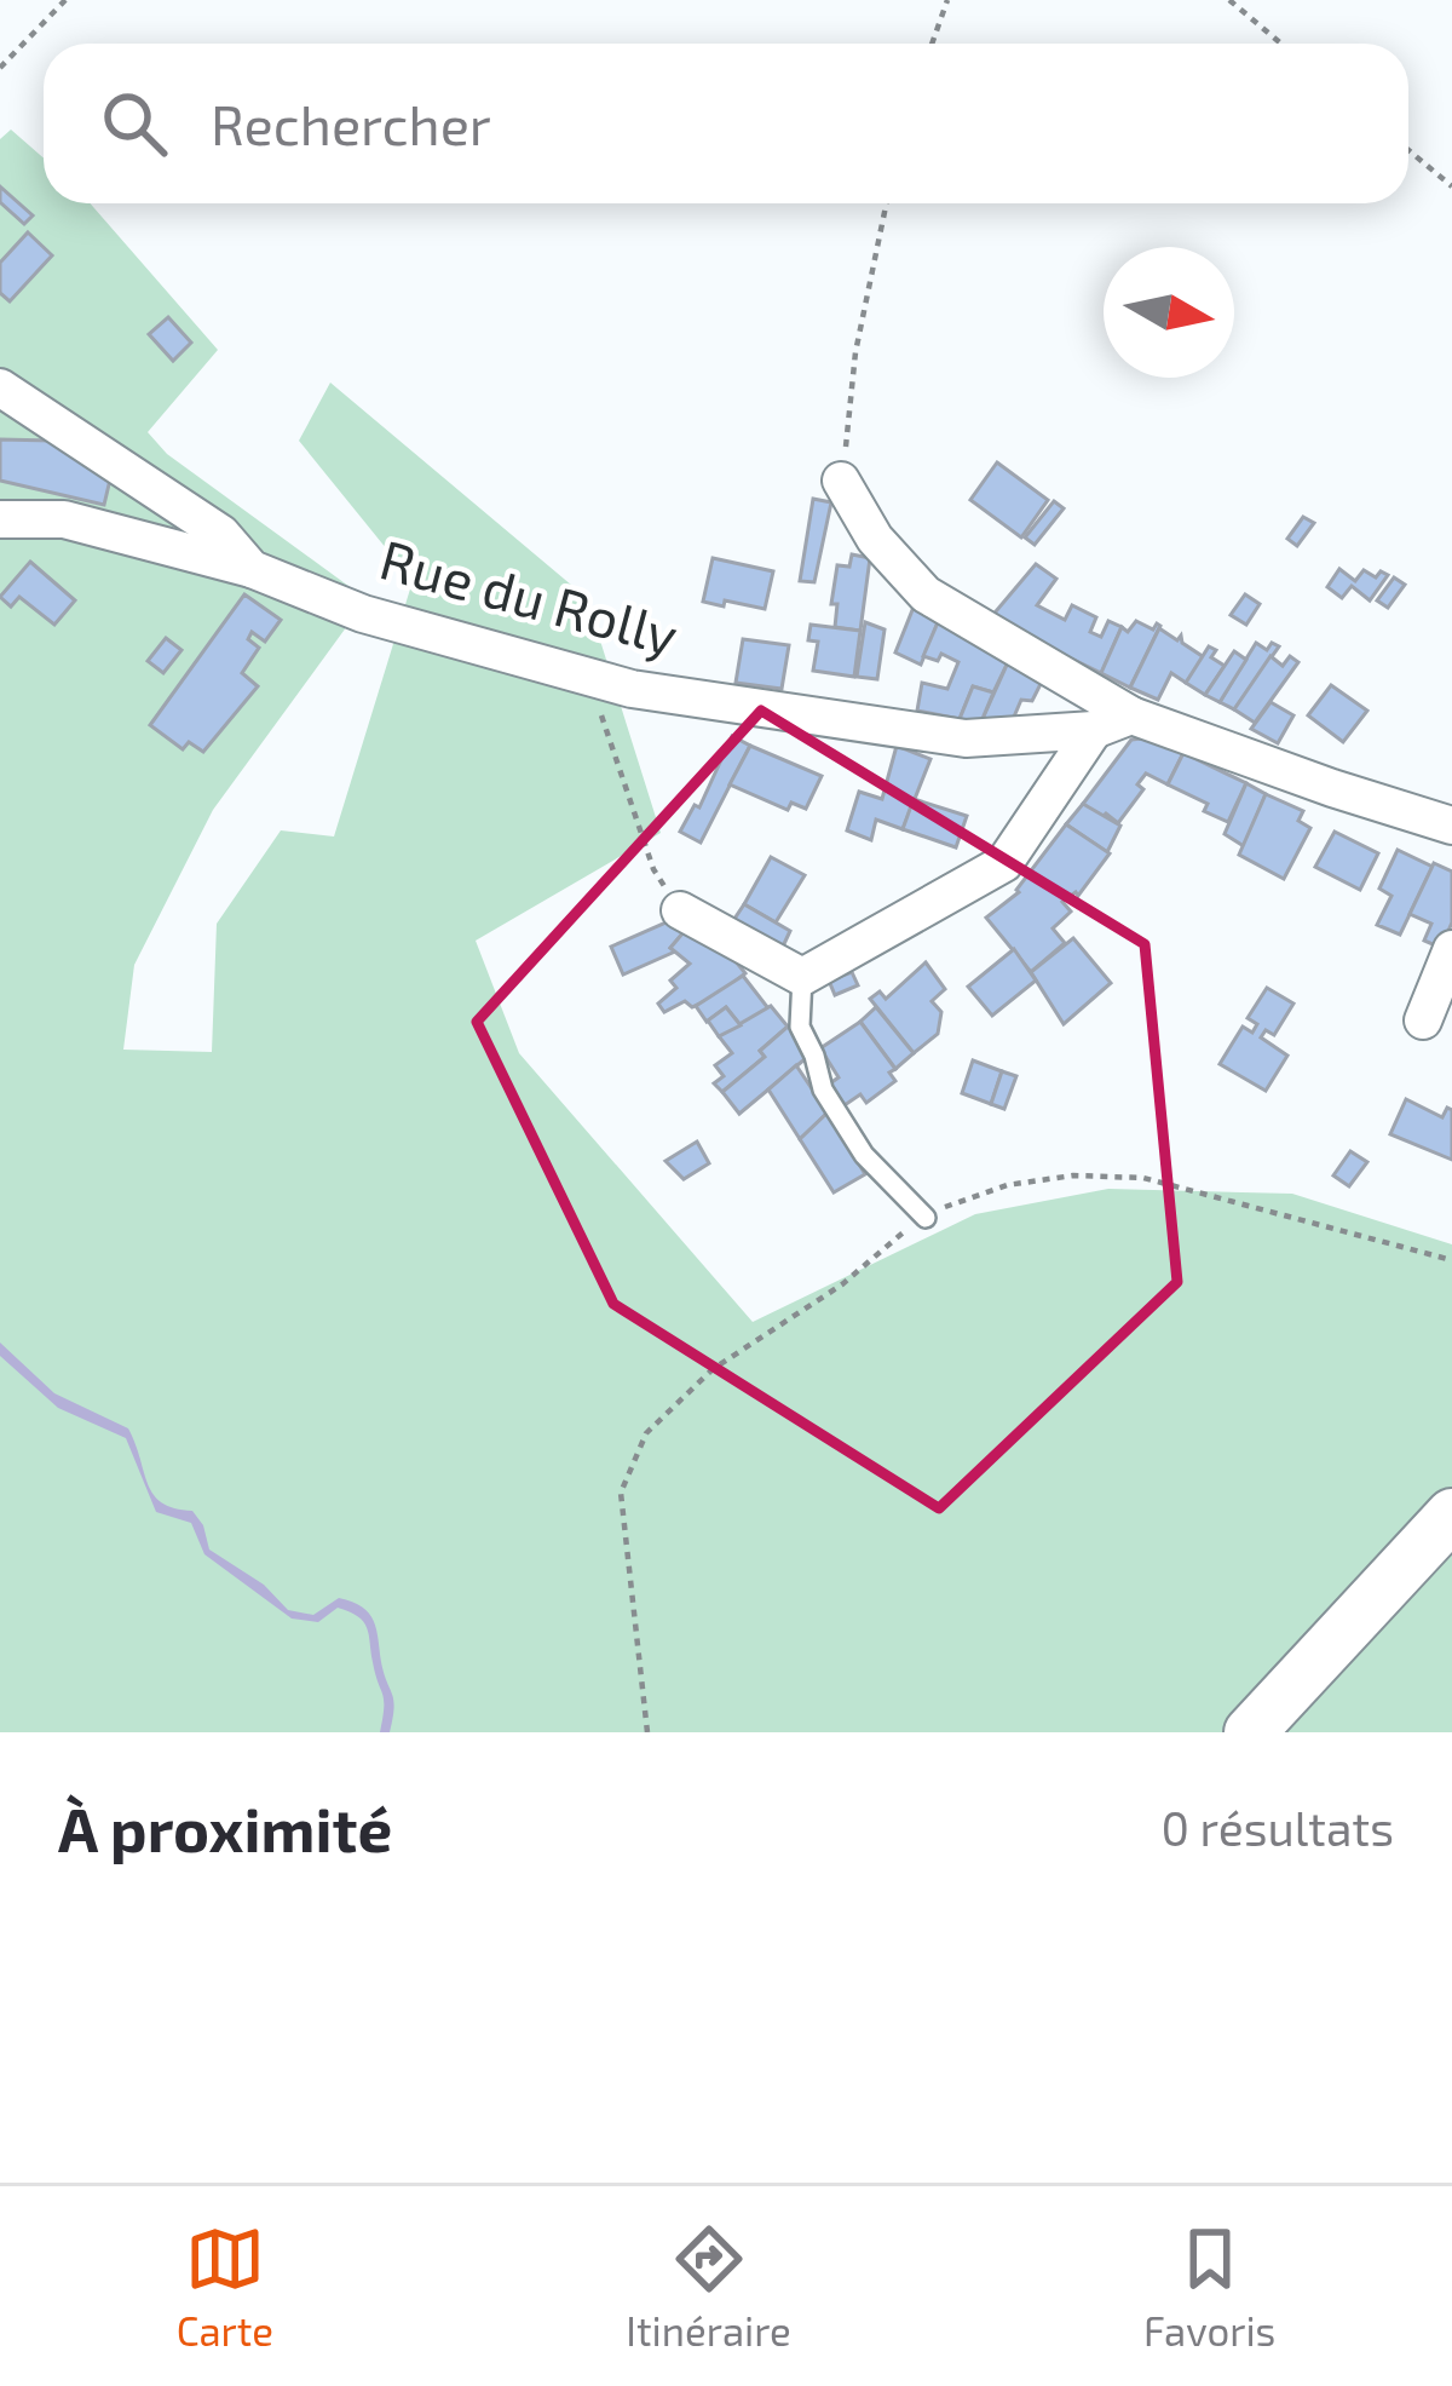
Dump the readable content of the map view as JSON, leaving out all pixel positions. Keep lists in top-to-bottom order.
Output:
{
  "streets": {
    "street": ["Rue du Rolly"]
  },
  "north": "right",
  "page": {
    "search": "Rechercher",
    "heading": ["À proximité", "0 résultats"],
    "nav": ["Carte", "Itinéraire", "Favoris"]
  }
}
